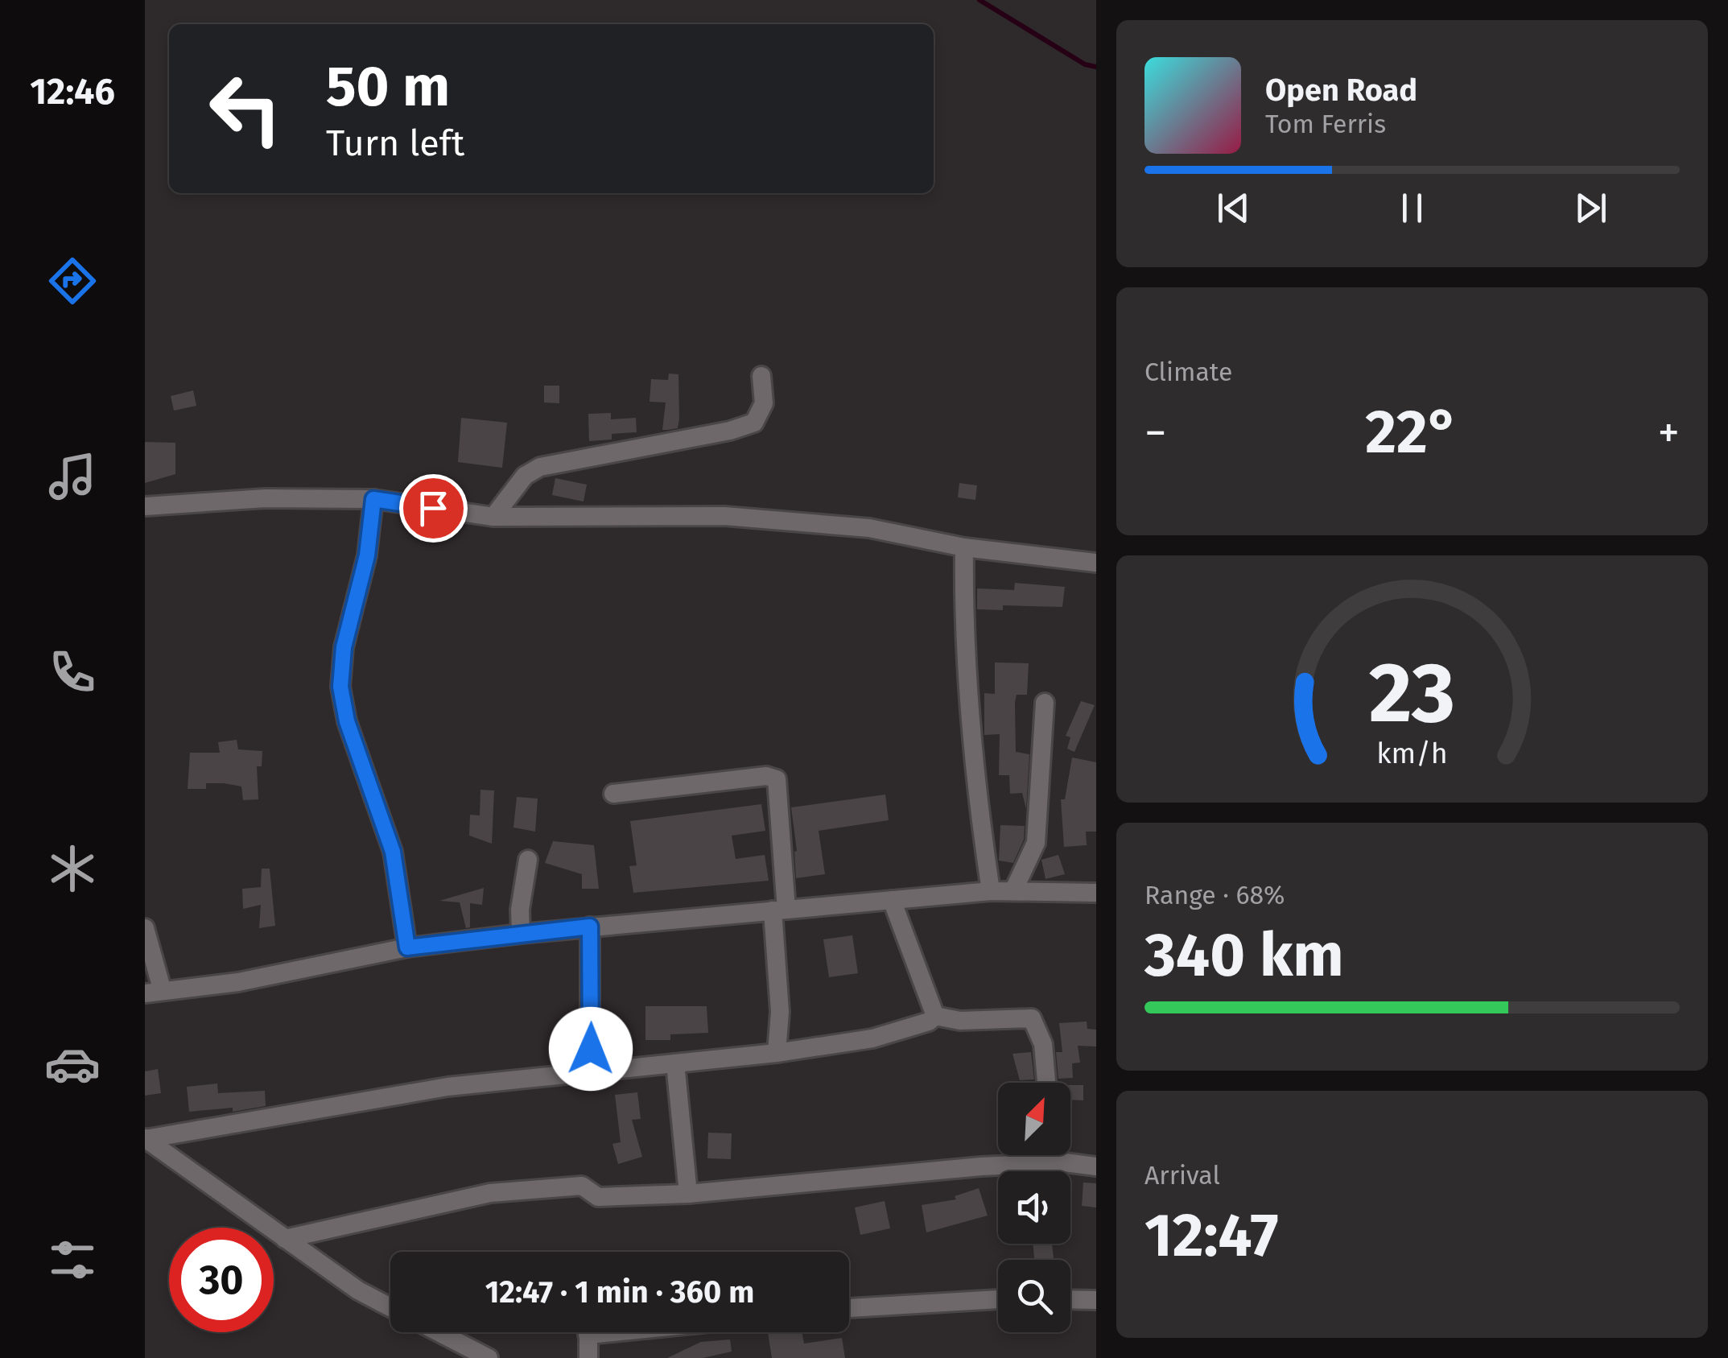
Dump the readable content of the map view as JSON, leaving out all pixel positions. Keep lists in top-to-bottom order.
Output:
{
  "north": "top right",
  "page": {
    "tabs": "12:46",
    "turn": ["50 m", "Turn left"],
    "song": ["Open Road", "Tom Ferris"],
    "tile": [
      "Climate",
      ["Range · 68%", "340 km"],
      ["Arrival", "12:47"]
    ],
    "heat": ["−", "22°", "+"],
    "limit": "30",
    "trip": "12:47 · 1 min · 360 m",
    "gauge": ["23", "km/h"]
  }
}
